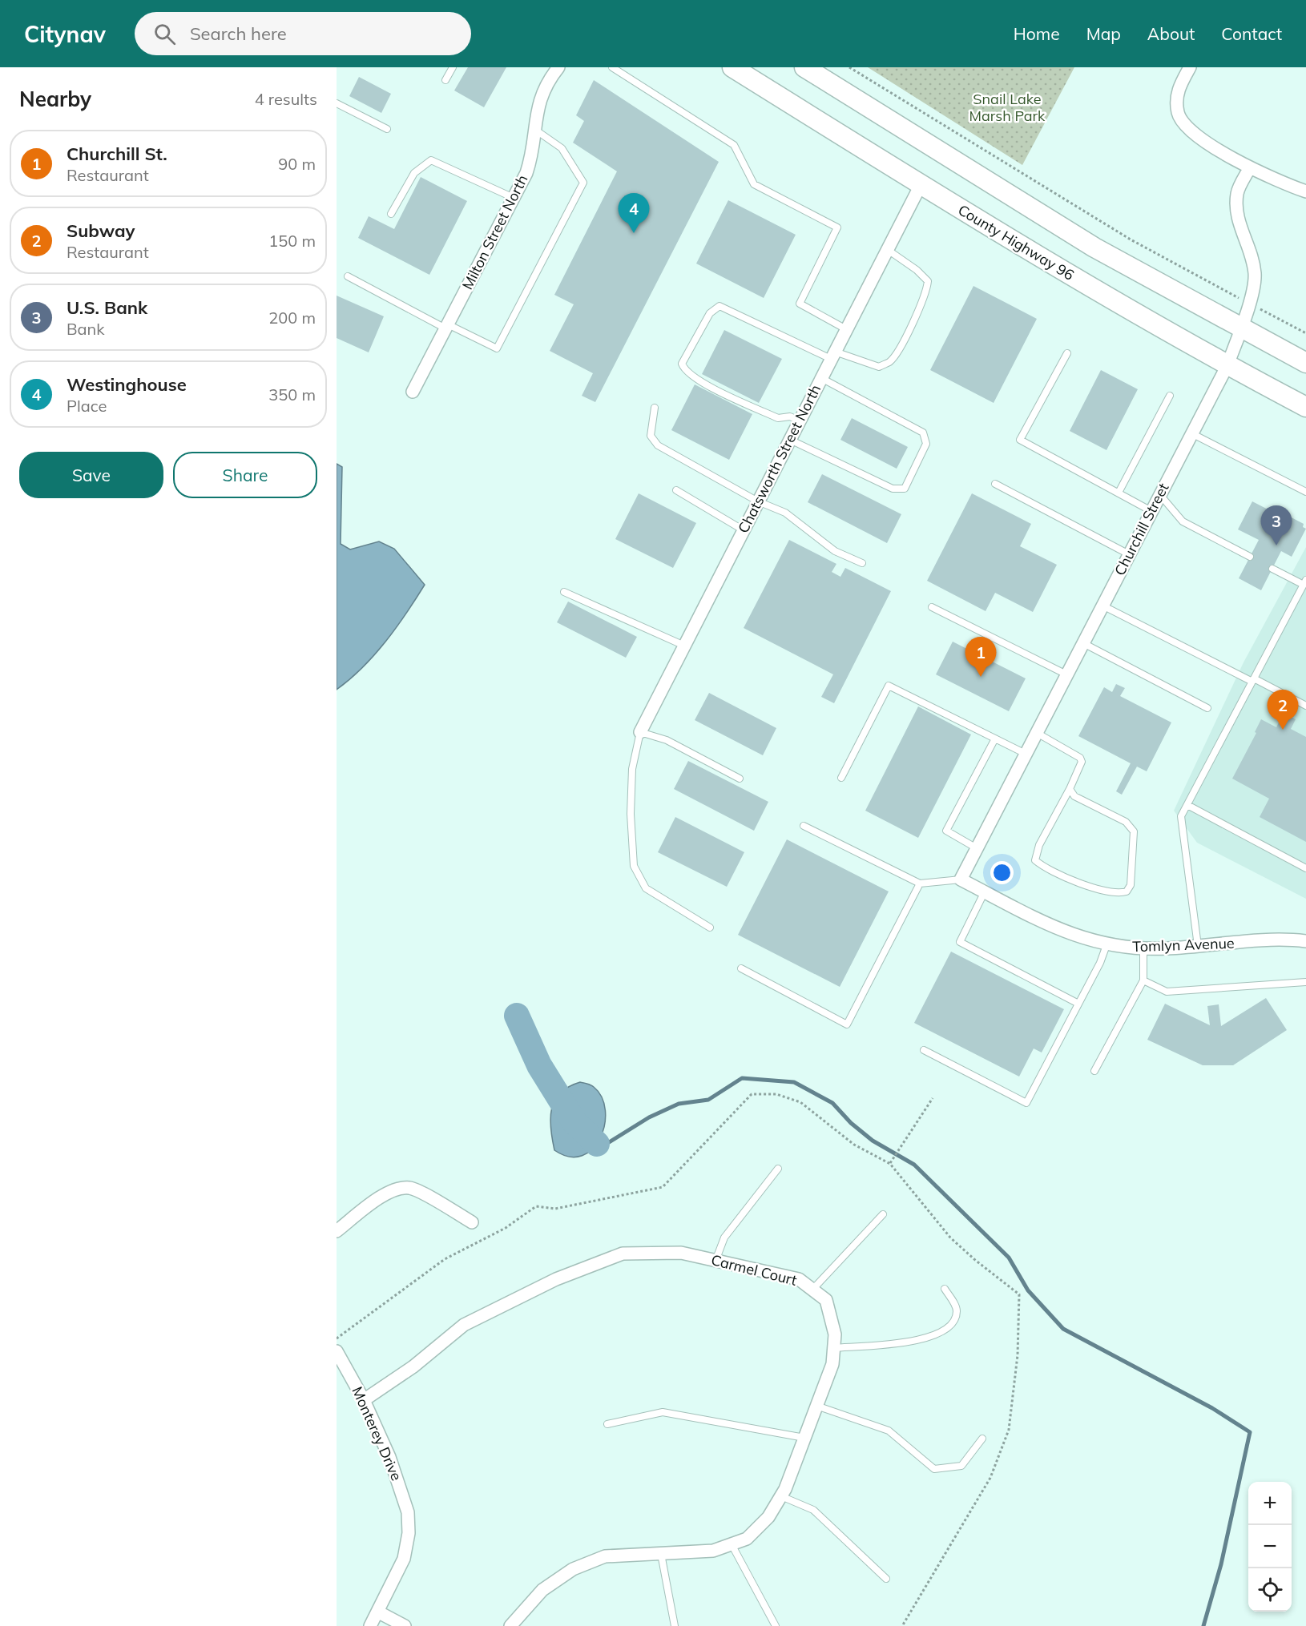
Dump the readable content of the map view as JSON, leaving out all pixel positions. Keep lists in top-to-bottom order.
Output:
{
  "streets": {
    "main road": ["County Highway 96"],
    "street": [
      "Milton Street North",
      "Chatsworth Street North",
      "Churchill Street",
      "Tomlyn Avenue",
      "Carmel Court",
      "Monterey Drive"
    ]
  },
  "crossings": [
    ["County Highway 96", "Chatsworth Street North"],
    ["County Highway 96", "Churchill Street"],
    ["Churchill Street", "Tomlyn Avenue"],
    ["Carmel Court", "Monterey Drive"]
  ],
  "parks": ["Snail Lake Marsh Park"],
  "page": {
    "header": "Citynav",
    "search": "Search here",
    "nav": [
      "Home",
      "Map",
      "About",
      "Contact"
    ],
    "heading": ["Nearby", "4 results"],
    "list": [
      {
        "mark": "1",
        "name": "Churchill St.",
        "note": "Restaurant",
        "value": "90 m"
      },
      {
        "mark": "2",
        "name": "Subway",
        "note": "Restaurant",
        "value": "150 m"
      },
      {
        "mark": "3",
        "name": "U.S. Bank",
        "note": "Bank",
        "value": "200 m"
      },
      {
        "mark": "4",
        "name": "Westinghouse",
        "note": "Place",
        "value": "350 m"
      }
    ],
    "pins": [
      "4",
      "3",
      "1",
      "2"
    ],
    "buttons": ["Save", "Share"],
    "map_buttons": ["+", "−"]
  }
}
